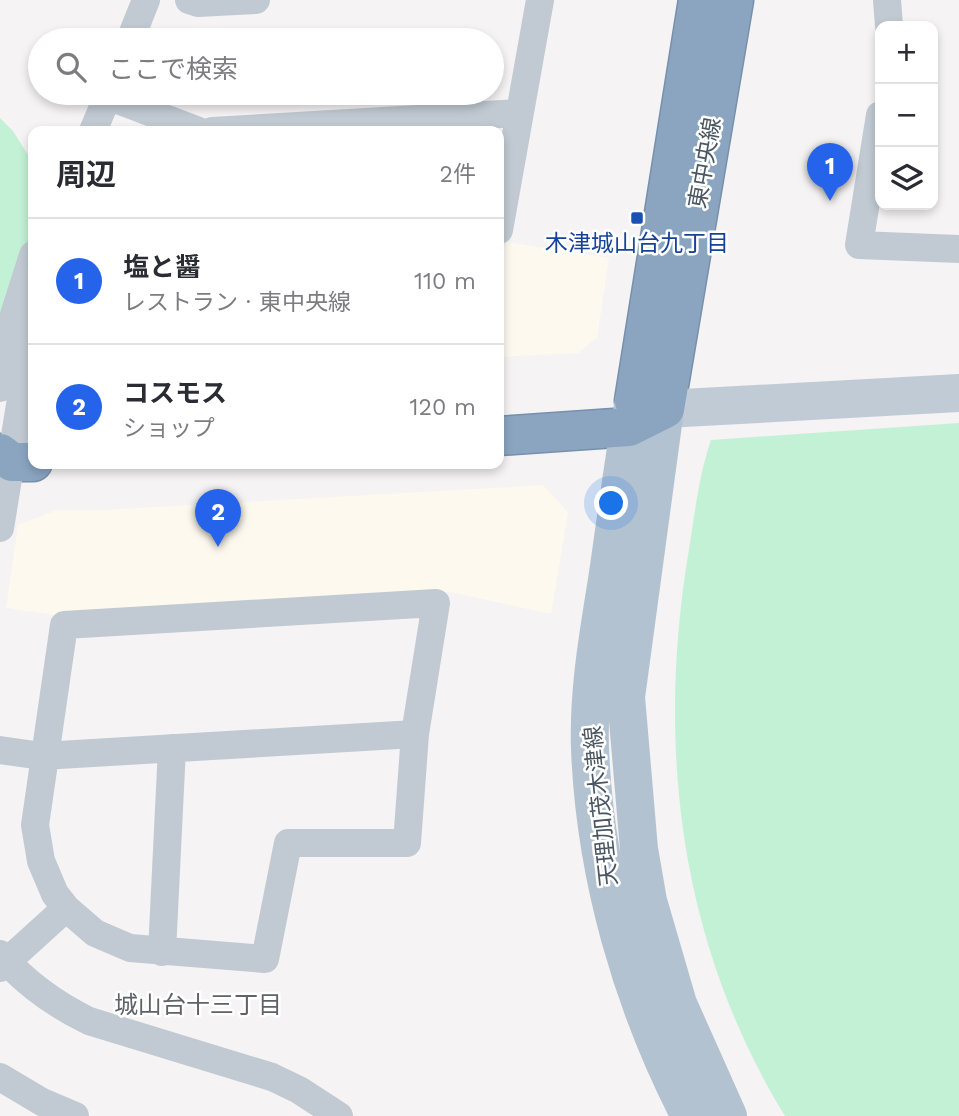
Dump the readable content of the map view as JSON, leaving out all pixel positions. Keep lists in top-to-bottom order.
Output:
{
  "streets": {
    "highway": ["東中央線"],
    "main road": ["天理加茂木津線"]
  },
  "crossings": [
    ["東中央線", "天理加茂木津線"]
  ],
  "districts": ["城山台十三丁目"],
  "places": {
    "transit": ["木津城山台九丁目"]
  },
  "page": {
    "map_buttons": ["+", "−"],
    "search": "ここで検索",
    "heading": ["周辺", "2件"],
    "pins": ["1", "2"],
    "list": [
      {
        "mark": "1",
        "name": "塩と醤",
        "note": "レストラン · 東中央線",
        "value": "110 m"
      },
      {
        "mark": "2",
        "name": "コスモス",
        "note": "ショップ",
        "value": "120 m"
      }
    ]
  }
}
